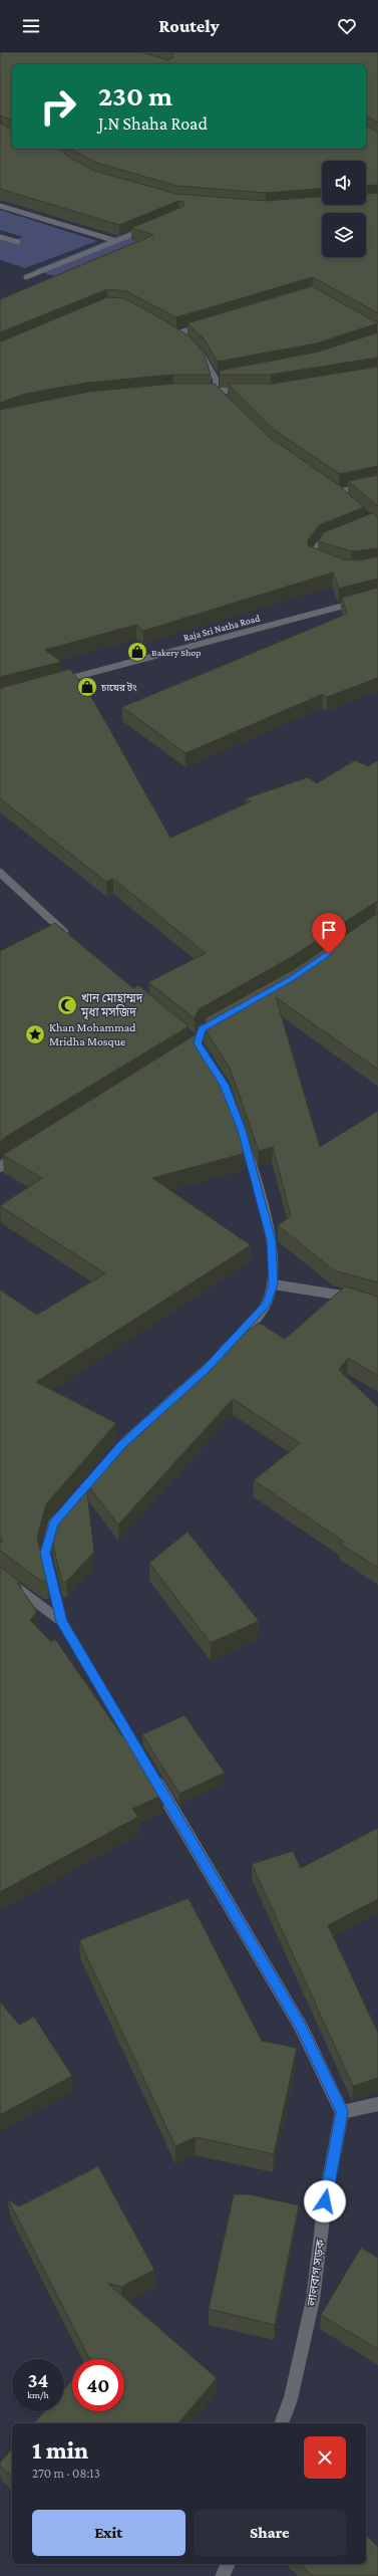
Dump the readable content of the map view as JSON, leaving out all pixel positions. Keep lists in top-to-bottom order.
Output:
{
  "streets": {
    "street": ["Raja Sri Natha Road", "লালবাগ সড়ক"]
  },
  "places": {
    "shop": ["Bakery Shop", "চায়ের টং"],
    "mosque": ["খান মোহাম্মদ মৃধা মসজিদ"],
    "place": ["Khan Mohammad Mridha Mosque"]
  },
  "page": {
    "header": "Routely",
    "turn": ["230 m", "J.N Shaha Road"],
    "speed": "34 km/h",
    "limit": "40",
    "heading": ["1 min", "270 m · 08:13"],
    "buttons": ["Exit", "Share"]
  }
}
